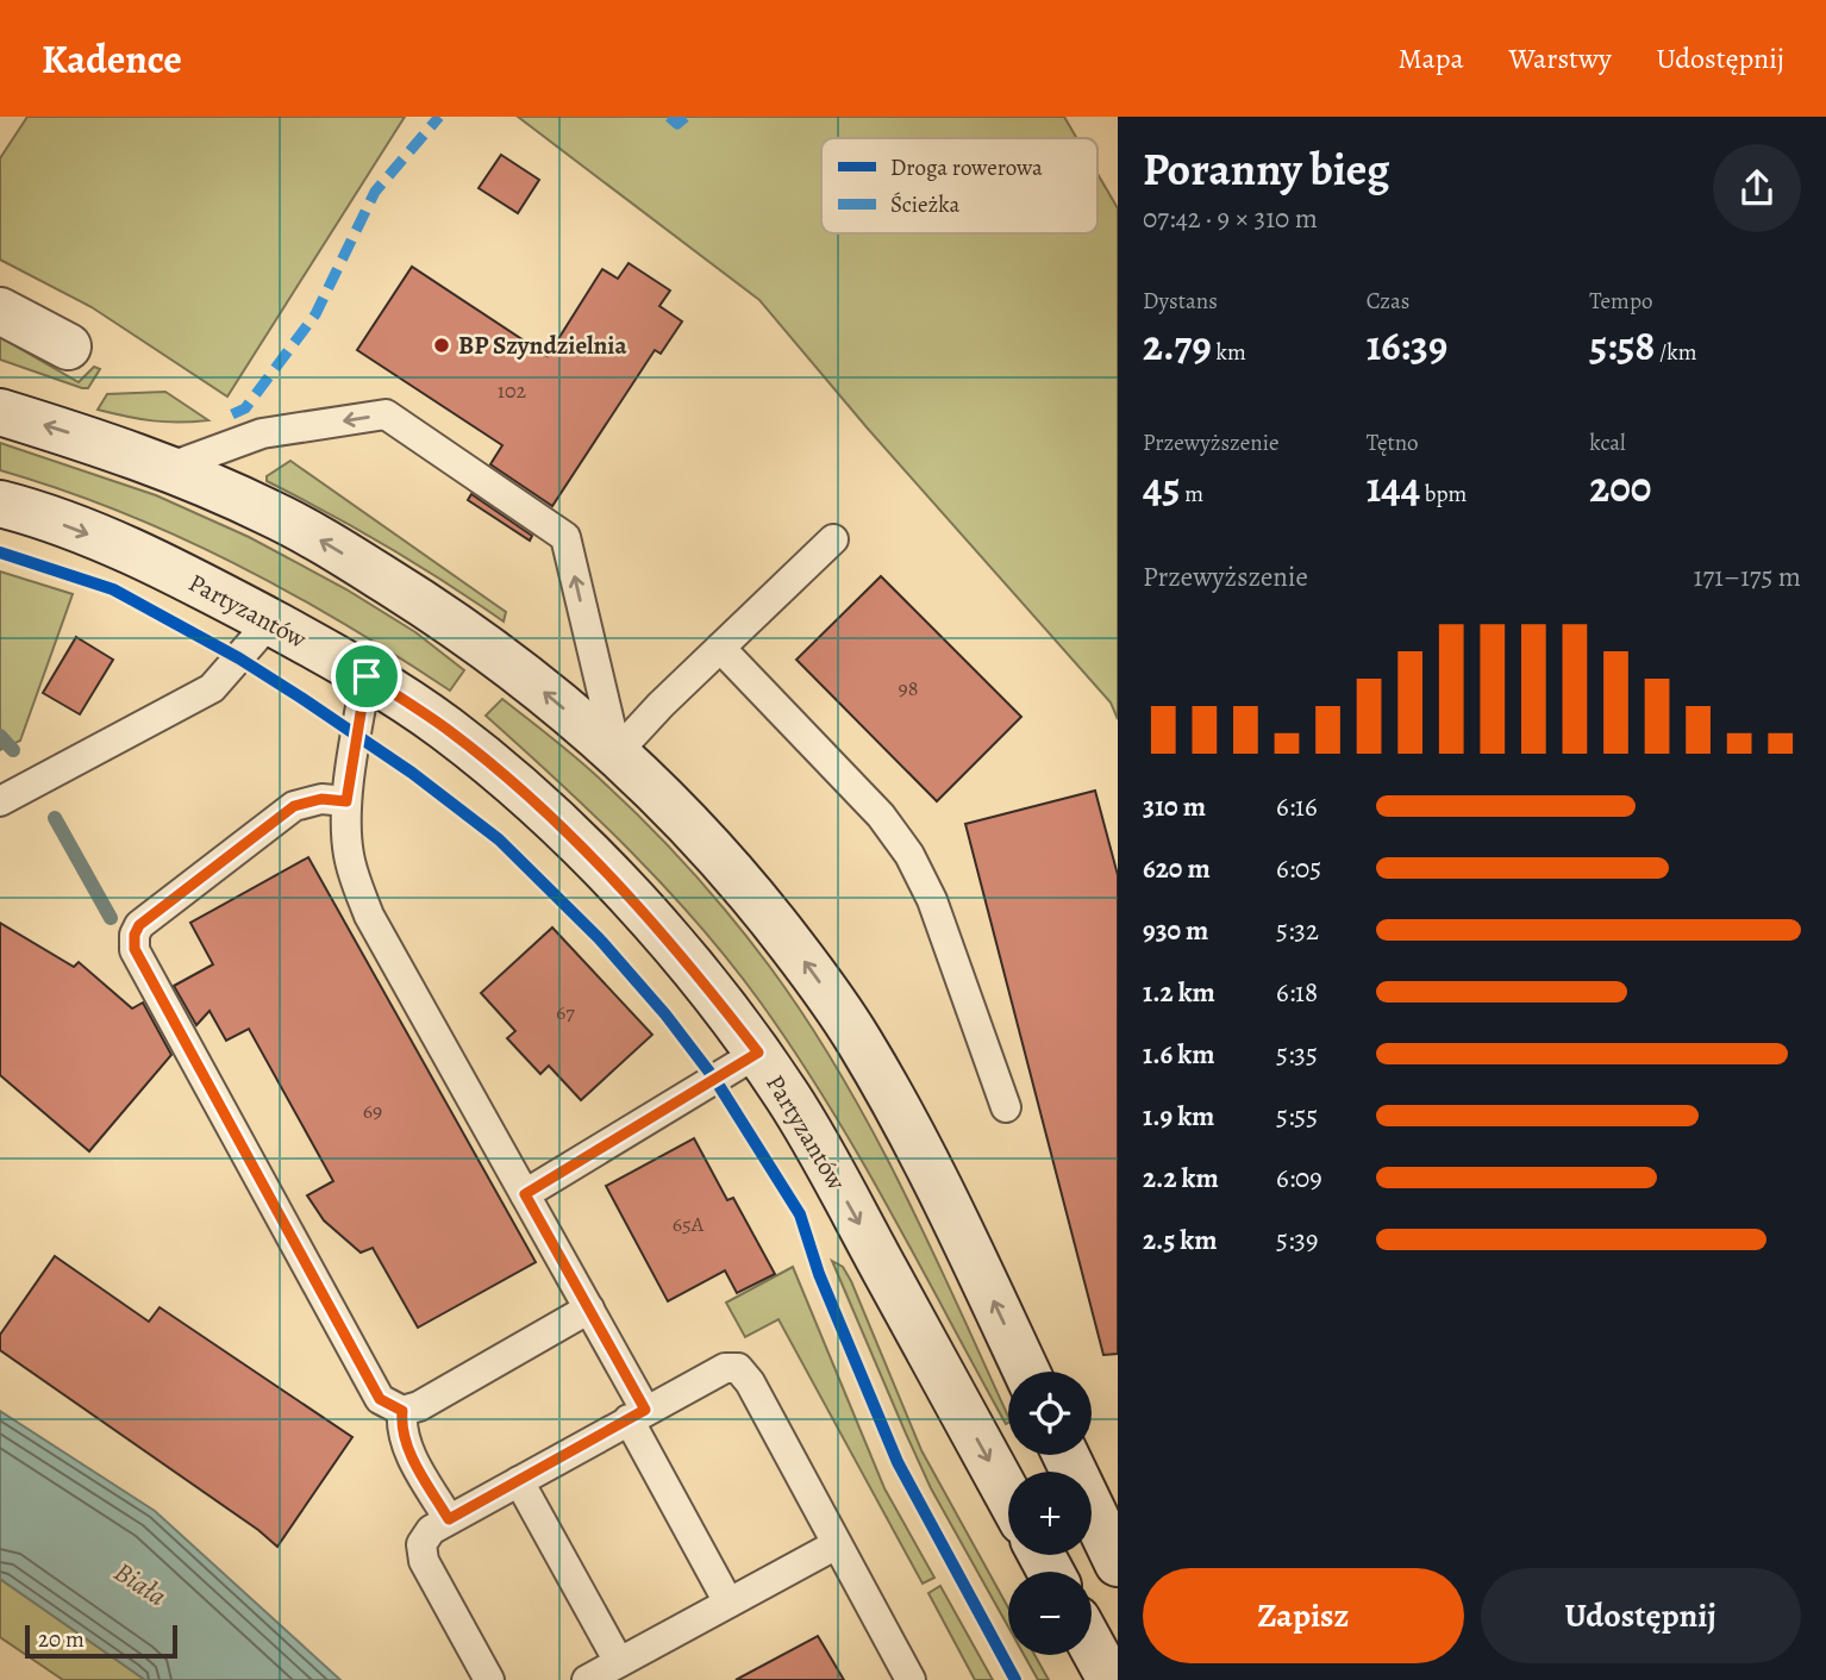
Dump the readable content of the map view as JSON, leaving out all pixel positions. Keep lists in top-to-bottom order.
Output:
{
  "streets": {
    "main road": ["Partyzantów"]
  },
  "water": ["Biała"],
  "places": ["BP Szyndzielnia"],
  "house_numbers": [
    "102",
    "98",
    "67",
    "69",
    "65A"
  ],
  "legend": ["Droga rowerowa", "Ścieżka"],
  "scale_bar": "20 m",
  "page": {
    "header": "Kadence",
    "nav": ["Mapa", "Warstwy", "Udostępnij"],
    "heading": ["Poranny bieg", "07:42 · 9 × 310 m"],
    "stats": [
      ["Dystans", "2.79 km"],
      ["Czas", "16:39"],
      ["Tempo", "5:58 /km"],
      ["Przewyższenie", "45 m"],
      ["Tętno", "144 bpm"],
      ["kcal", "200"]
    ],
    "chart": ["Przewyższenie", "171–175 m"],
    "list": [
      {
        "name": "310 m",
        "note": "6:16"
      },
      {
        "name": "620 m",
        "note": "6:05"
      },
      {
        "name": "930 m",
        "note": "5:32"
      },
      {
        "name": "1.2 km",
        "note": "6:18"
      },
      {
        "name": "1.6 km",
        "note": "5:35"
      },
      {
        "name": "1.9 km",
        "note": "5:55"
      },
      {
        "name": "2.2 km",
        "note": "6:09"
      },
      {
        "name": "2.5 km",
        "note": "5:39"
      }
    ],
    "map_buttons": ["+", "−"],
    "buttons": ["Zapisz", "Udostępnij"],
    "scale": "20 m"
  }
}
